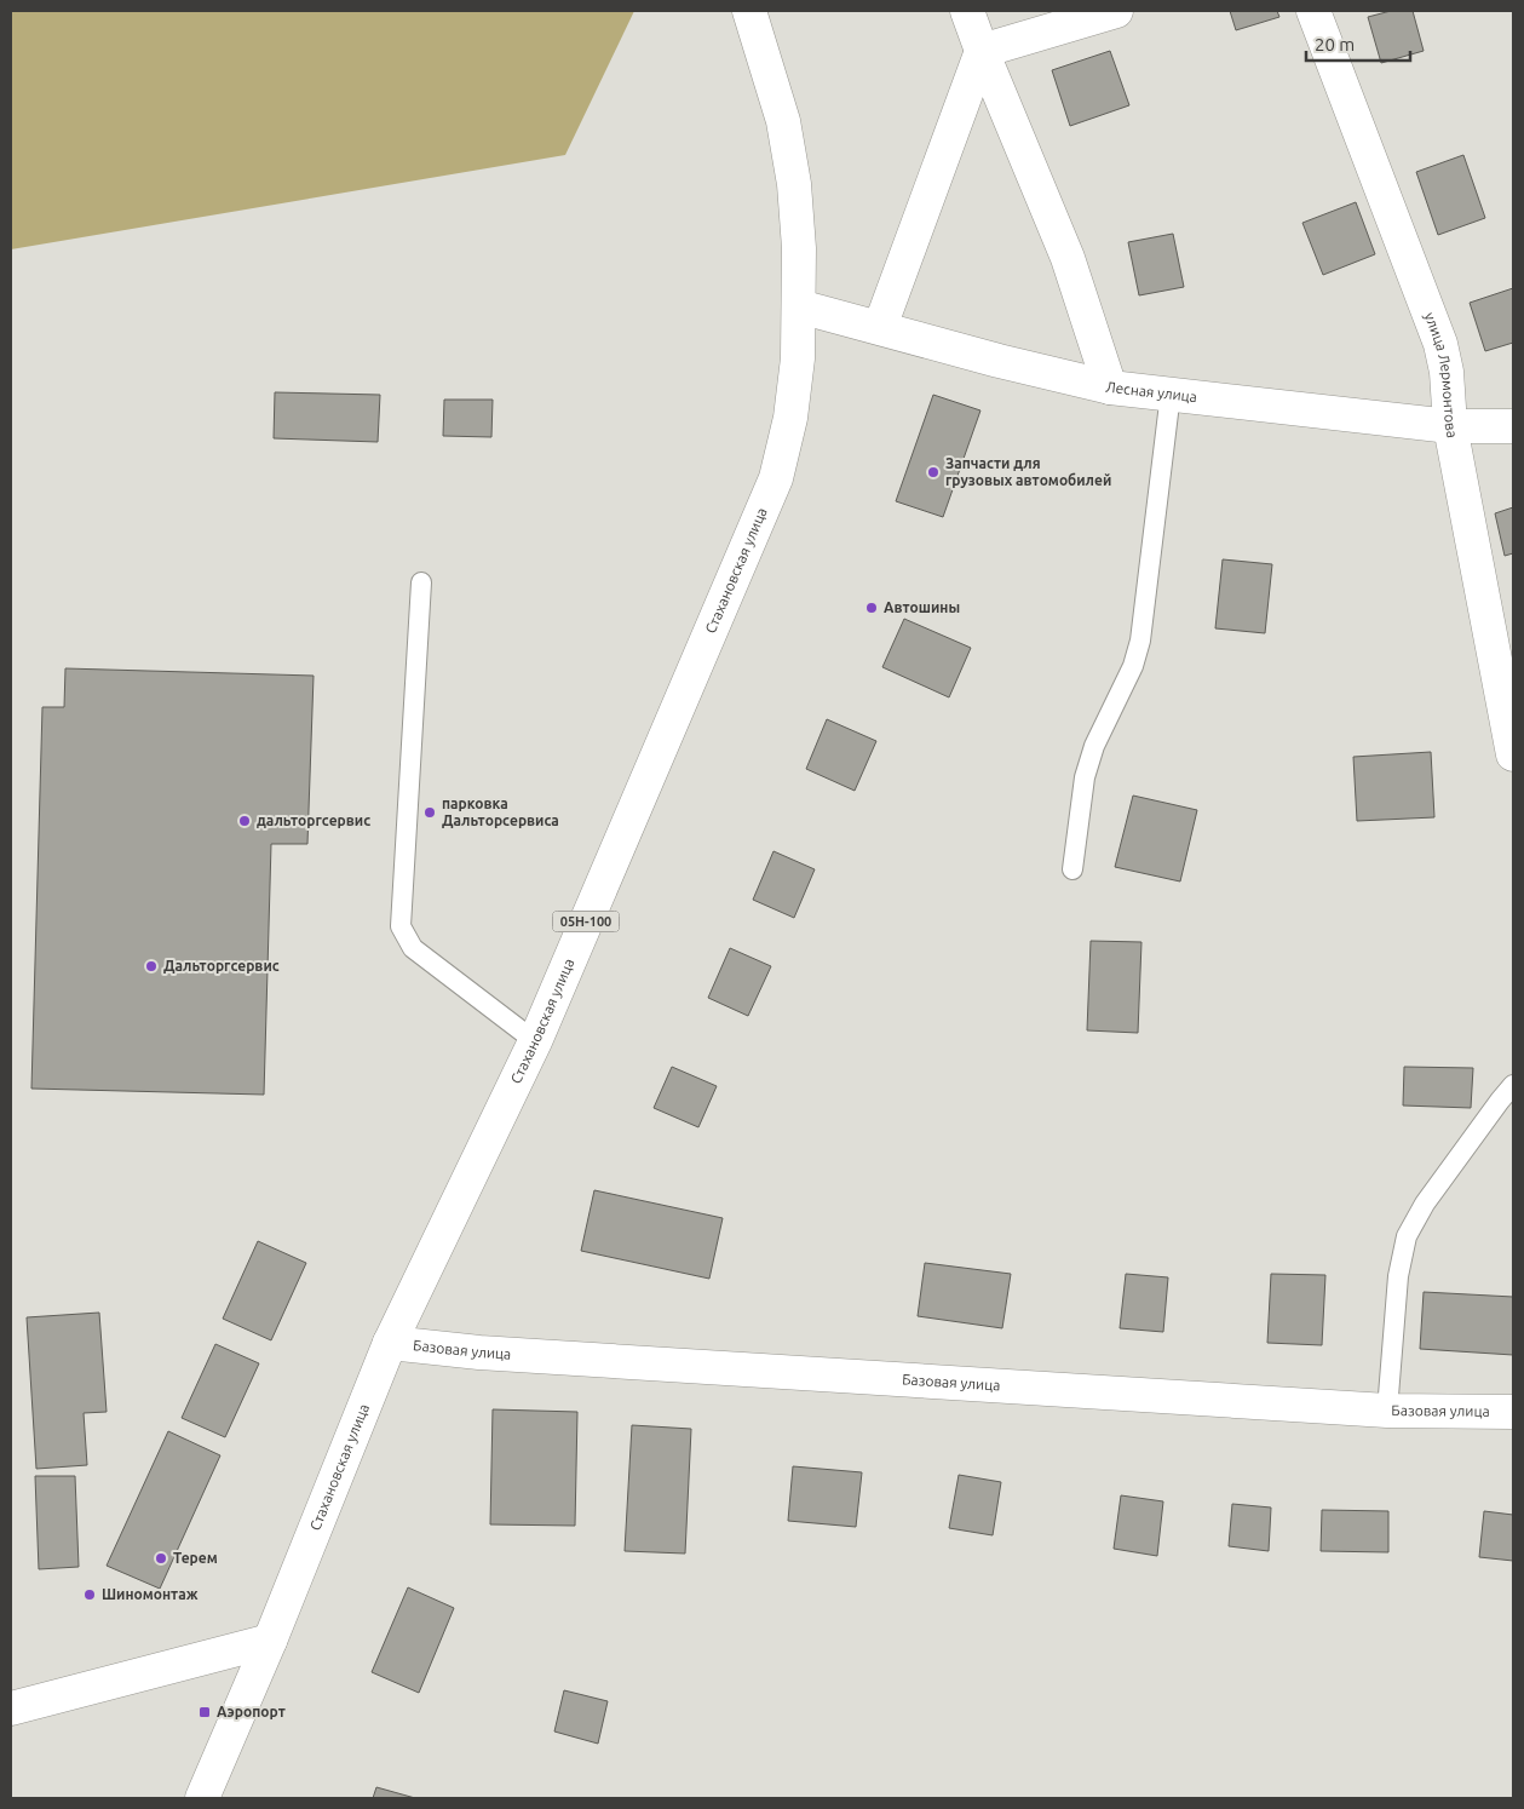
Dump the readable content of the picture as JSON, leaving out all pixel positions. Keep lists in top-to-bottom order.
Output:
{
  "streets": {
    "street": [
      "улица Лермонтова",
      "Лесная улица",
      "Стахановская улица",
      "05Н-100",
      "Базовая улица"
    ]
  },
  "crossings": [
    ["улица Лермонтова", "Лесная улица"],
    ["Лесная улица", "Стахановская улица"],
    ["Стахановская улица", "Базовая улица"]
  ],
  "places": {
    "other": [
      "Запчасти для грузовых автомобилей",
      "Автошины",
      "парковка Дальторсервиса",
      "дальторгсервис",
      "Дальторгсервис",
      "Терем",
      "Шиномонтаж"
    ],
    "transit": ["Аэропорт"]
  },
  "scale_bar": "20 m"
}
